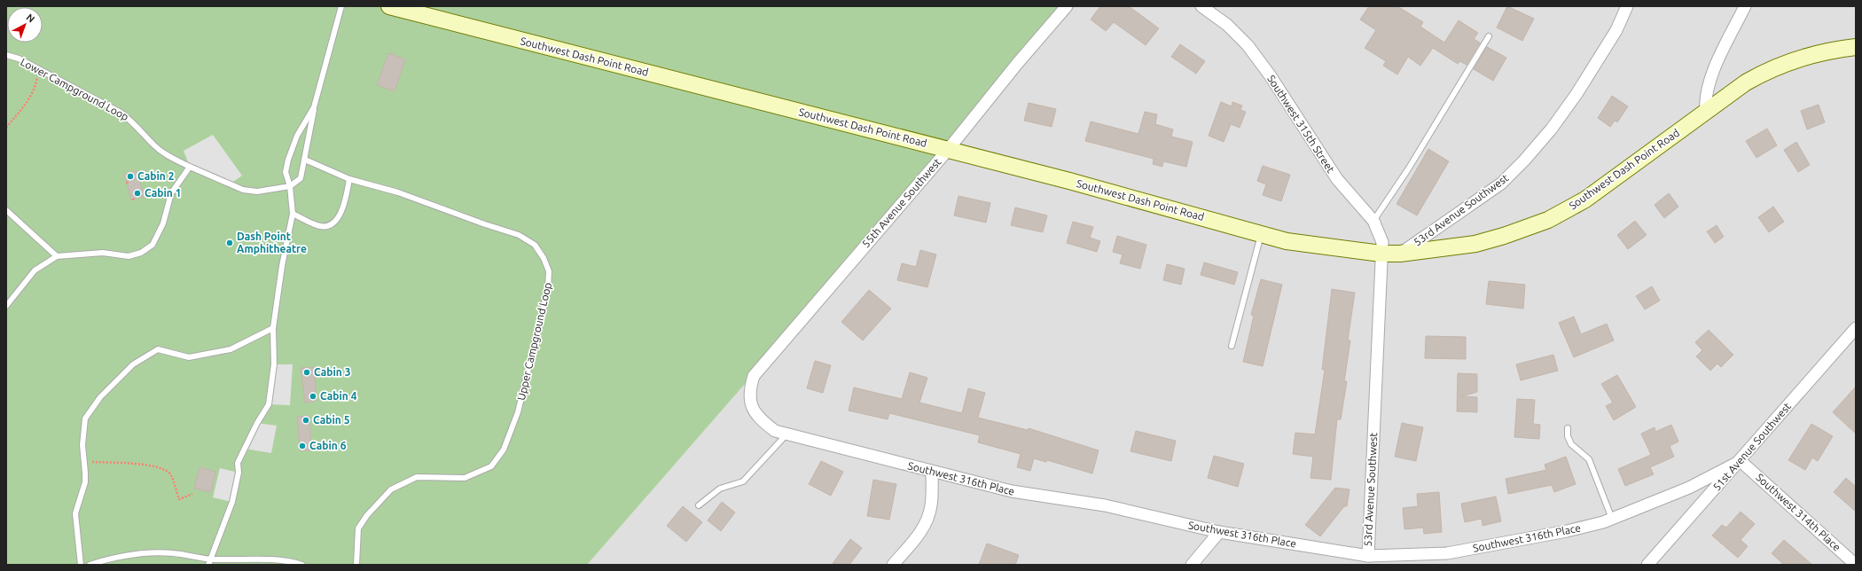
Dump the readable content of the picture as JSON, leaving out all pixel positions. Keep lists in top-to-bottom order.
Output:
{
  "streets": {
    "main road": ["Southwest Dash Point Road"],
    "street": [
      "Southwest 315th Street",
      "55th Avenue Southwest",
      "53rd Avenue Southwest",
      "51st Avenue Southwest",
      "Southwest 316th Place",
      "Southwest 314th Place"
    ],
    "lane": ["Lower Campground Loop", "Upper Campground Loop"]
  },
  "crossings": [
    ["Southwest Dash Point Road", "Southwest 315th Street"],
    ["Southwest Dash Point Road", "55th Avenue Southwest"],
    ["Southwest Dash Point Road", "53rd Avenue Southwest"],
    ["Southwest 315th Street", "53rd Avenue Southwest"],
    ["55th Avenue Southwest", "Southwest 316th Place"],
    ["53rd Avenue Southwest", "Southwest 316th Place"],
    ["51st Avenue Southwest", "Southwest 316th Place"],
    ["51st Avenue Southwest", "Southwest 314th Place"],
    ["Southwest 316th Place", "Southwest 314th Place"]
  ],
  "places": [
    "Cabin 2",
    "Cabin 1",
    "Dash Point Amphitheatre",
    "Cabin 3",
    "Cabin 4",
    "Cabin 5",
    "Cabin 6"
  ],
  "north": "top right"
}
